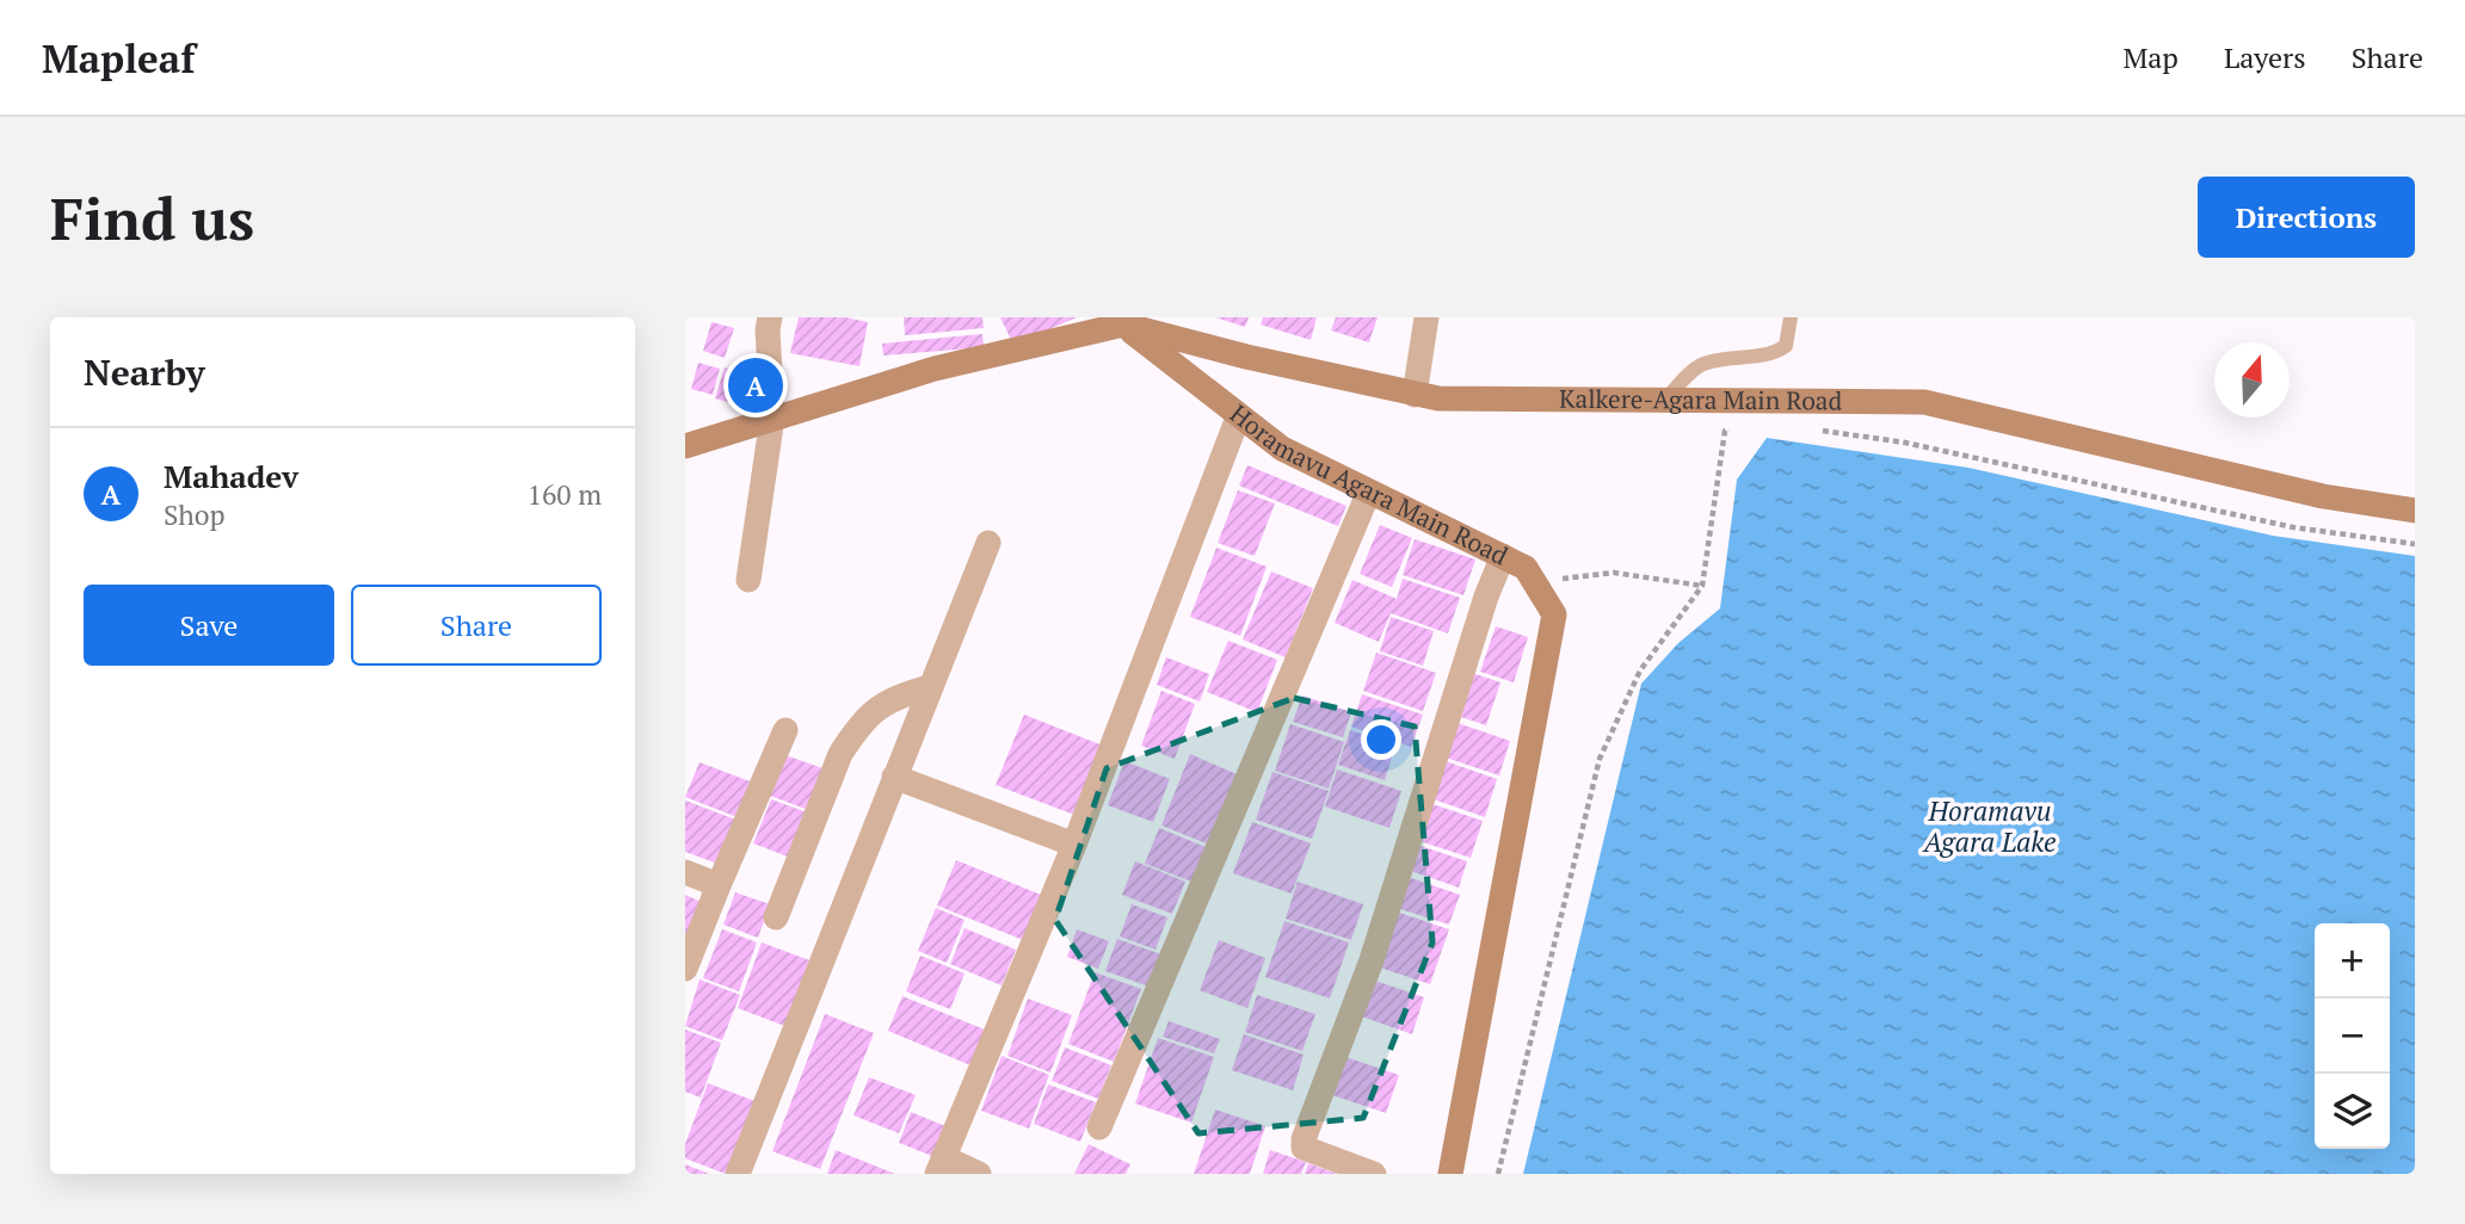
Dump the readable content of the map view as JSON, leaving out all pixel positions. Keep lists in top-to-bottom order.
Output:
{
  "streets": {
    "street": ["Kalkere-Agara Main Road", "Horamavu Agara Main Road"]
  },
  "crossings": [
    ["Kalkere-Agara Main Road", "Horamavu Agara Main Road"]
  ],
  "water": ["Horamavu Agara Lake"],
  "north": "top",
  "page": {
    "header": "Mapleaf",
    "nav": ["Map", "Layers", "Share"],
    "buttons": [
      "Directions",
      ["Save", "Share"]
    ],
    "title": "Find us",
    "heading": "Nearby",
    "pins": "A",
    "list": [
      {
        "mark": "A",
        "name": "Mahadev",
        "note": "Shop",
        "value": "160 m"
      }
    ],
    "map_buttons": ["+", "−"]
  }
}
